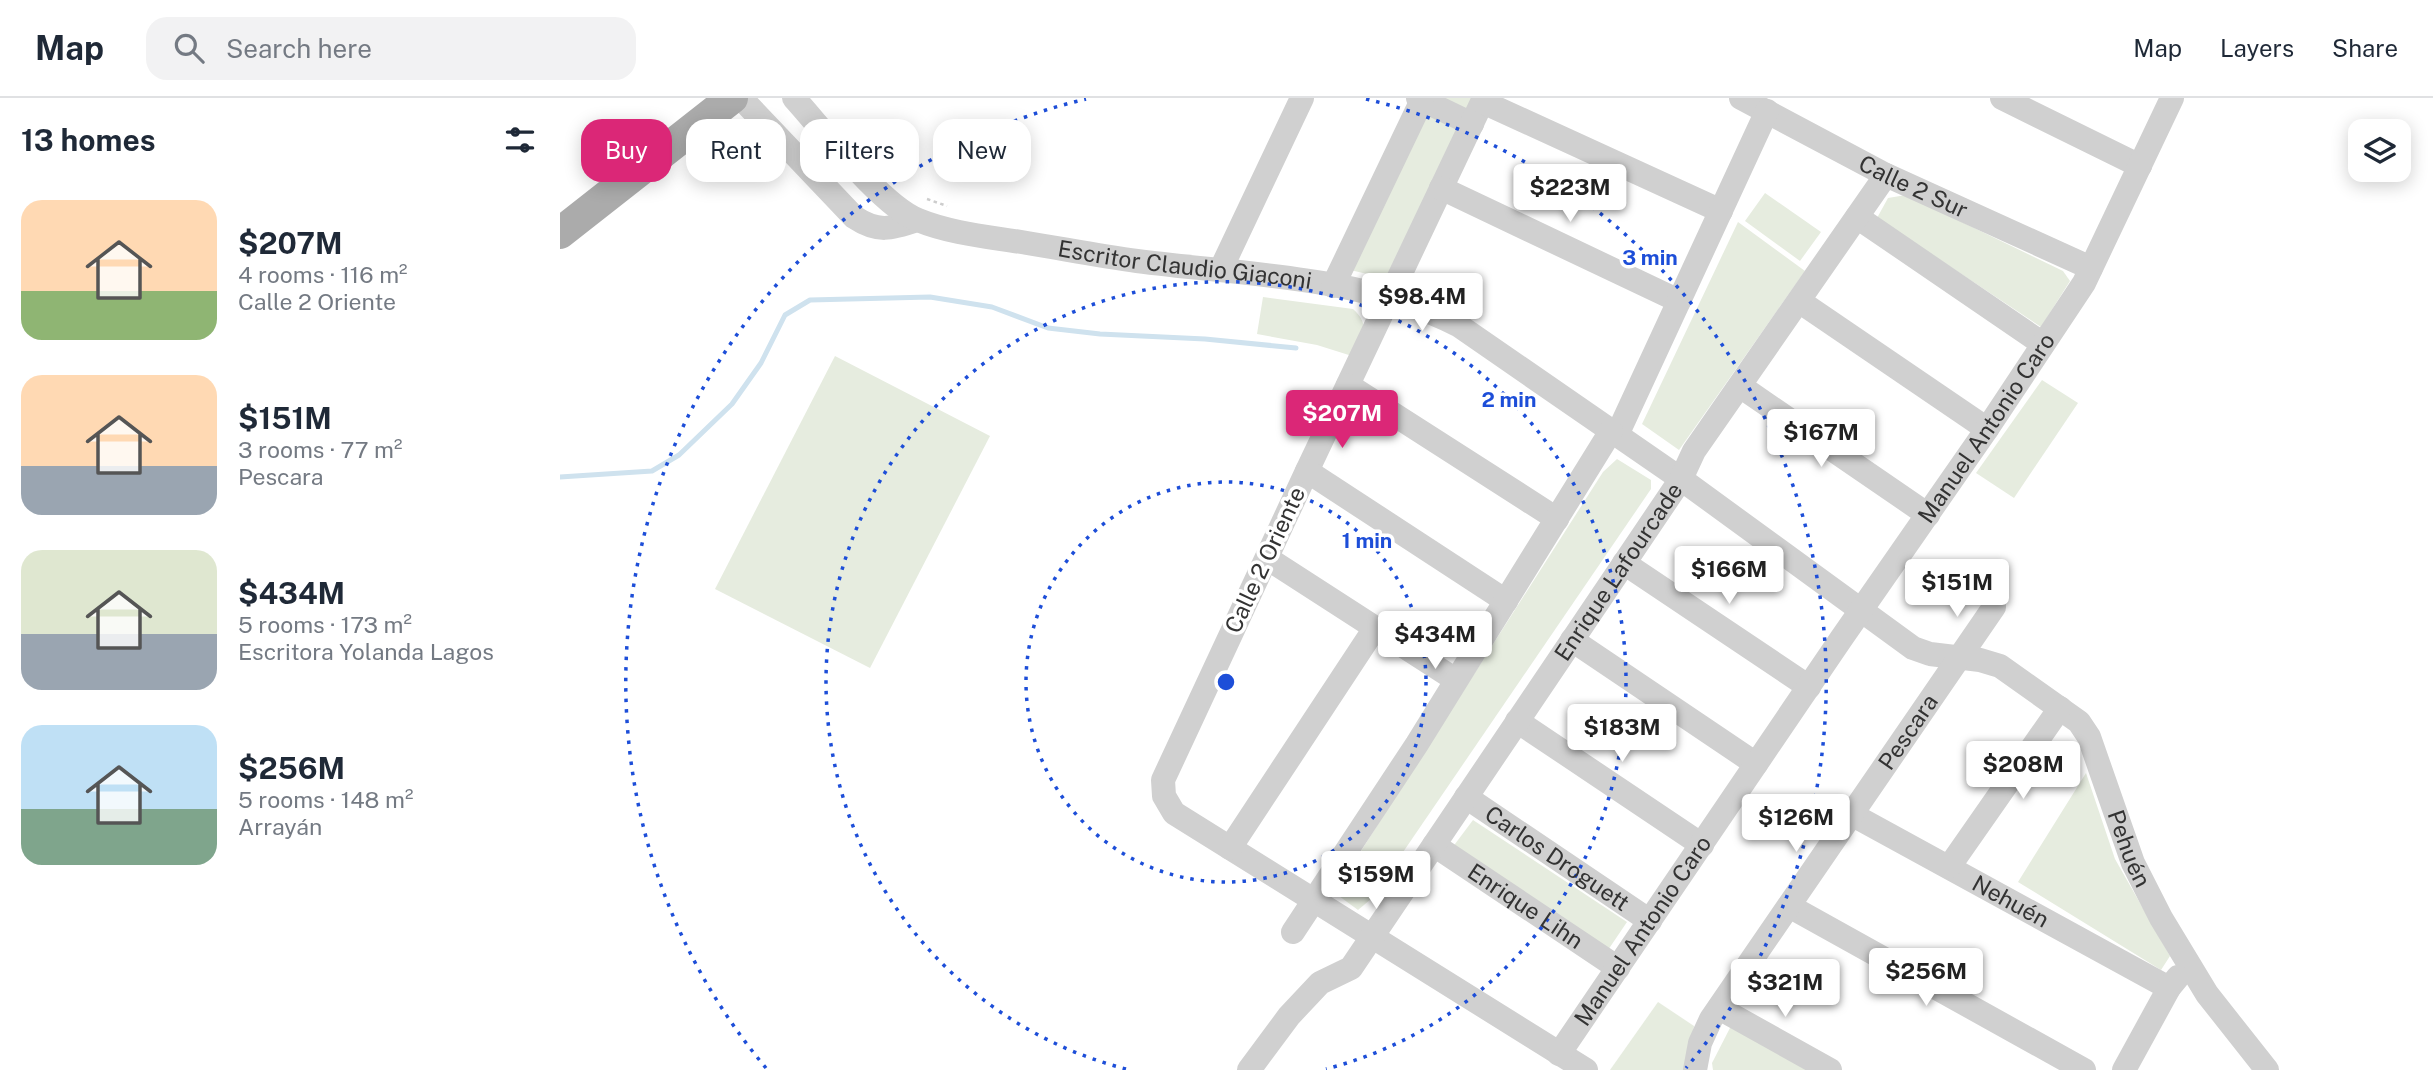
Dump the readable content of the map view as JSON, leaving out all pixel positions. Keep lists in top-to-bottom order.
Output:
{
  "streets": {
    "street": [
      "Calle 2 Sur",
      "Escritor Claudio Giaconi",
      "Manuel Antonio Caro",
      "Calle 2 Oriente",
      "Enrique Lafourcade",
      "Pescara",
      "Pehuén",
      "Carlos Droguett",
      "Nehuén",
      "Enrique Lihn"
    ]
  },
  "crossings": [
    ["Calle 2 Sur", "Manuel Antonio Caro"],
    ["Calle 2 Sur", "Enrique Lafourcade"],
    ["Escritor Claudio Giaconi", "Manuel Antonio Caro"],
    ["Escritor Claudio Giaconi", "Calle 2 Oriente"],
    ["Escritor Claudio Giaconi", "Enrique Lafourcade"],
    ["Escritor Claudio Giaconi", "Pehuén"],
    ["Manuel Antonio Caro", "Pehuén"],
    ["Manuel Antonio Caro", "Carlos Droguett"],
    ["Manuel Antonio Caro", "Enrique Lihn"],
    ["Enrique Lafourcade", "Carlos Droguett"],
    ["Enrique Lafourcade", "Enrique Lihn"],
    ["Pescara", "Pehuén"],
    ["Pescara", "Nehuén"]
  ],
  "page": {
    "header": "Map",
    "search": "Search here",
    "nav": ["Map", "Layers", "Share"],
    "heading": "13 homes",
    "chip": [
      "Buy",
      "Rent",
      "Filters",
      "New"
    ],
    "price": [
      "$223M",
      "$98.4M",
      "$207M",
      "$167M",
      "$166M",
      "$151M",
      "$434M",
      "$183M",
      "$208M",
      "$126M",
      "$159M",
      "$256M",
      "$321M"
    ],
    "list": [
      {
        "name": "$207M",
        "note": "4 rooms · 116 m² · Calle 2 Oriente"
      },
      {
        "name": "$151M",
        "note": "3 rooms · 77 m² · Pescara"
      },
      {
        "name": "$434M",
        "note": "5 rooms · 173 m² · Escritora Yolanda Lagos"
      },
      {
        "name": "$256M",
        "note": "5 rooms · 148 m² · Arrayán"
      }
    ]
  },
  "rings": ["3 min", "2 min", "1 min"]
}
